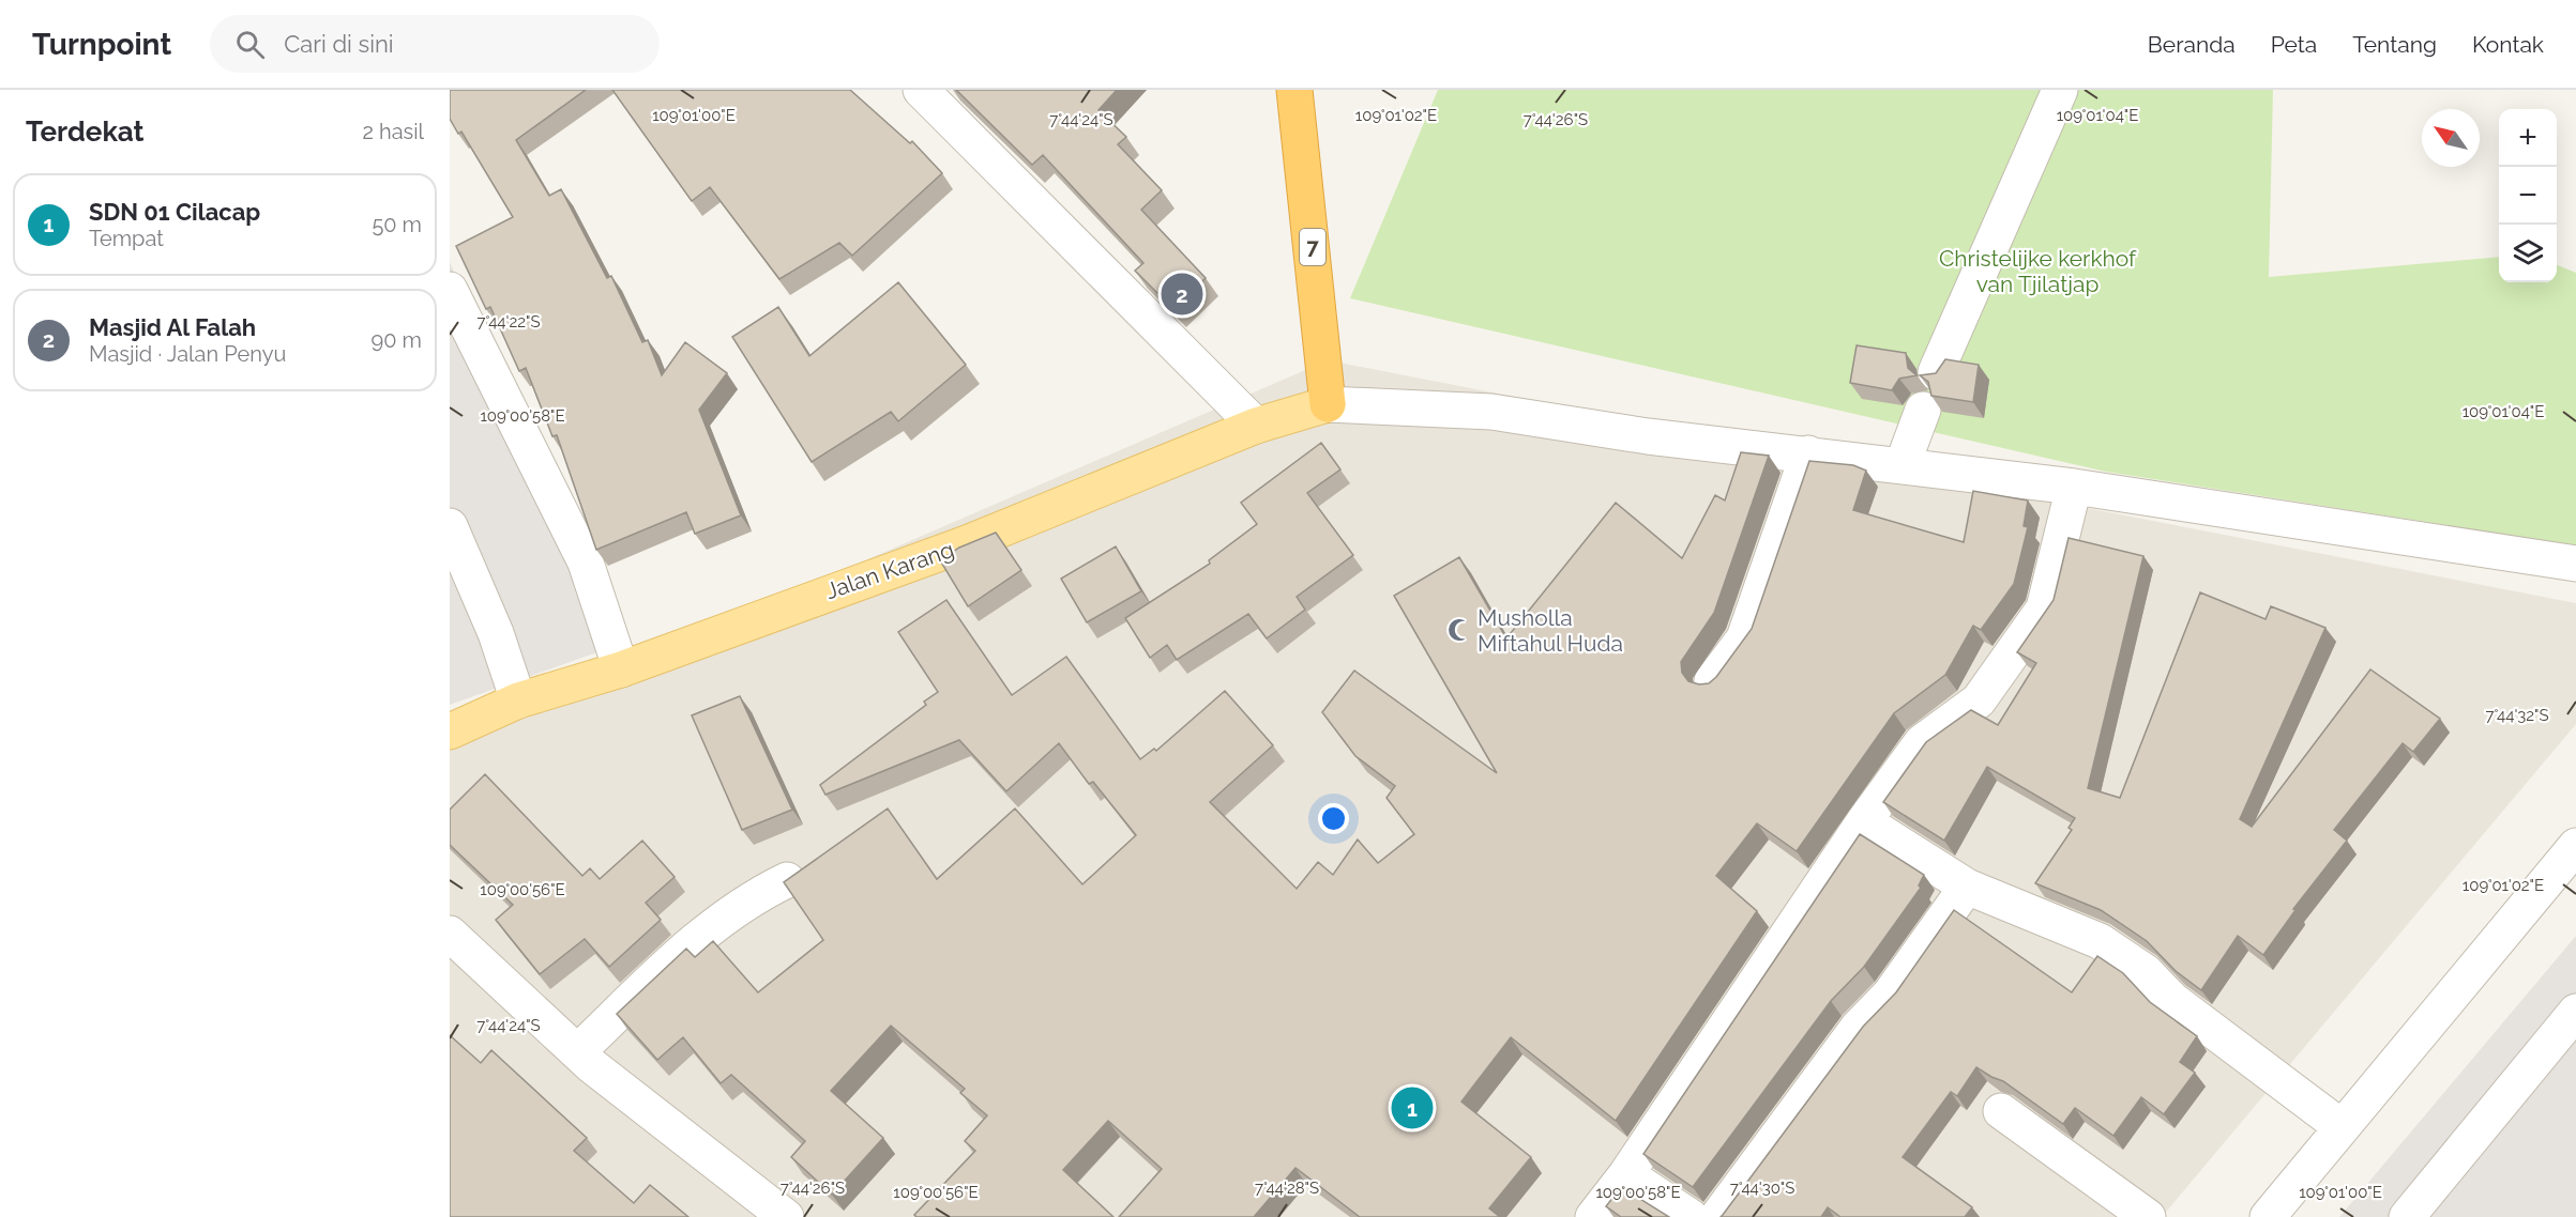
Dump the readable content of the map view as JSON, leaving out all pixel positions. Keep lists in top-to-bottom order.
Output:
{
  "streets": {
    "highway": ["7"],
    "main road": ["Jalan Karang"]
  },
  "crossings": [
    ["7", "Jalan Karang"]
  ],
  "parks": ["Christelijke kerkhof van Tjilatjap"],
  "places": {
    "mosque": ["Musholla Miftahul Huda"]
  },
  "north": "top left",
  "page": {
    "header": "Turnpoint",
    "search": "Cari di sini",
    "nav": [
      "Beranda",
      "Peta",
      "Tentang",
      "Kontak"
    ],
    "heading": ["Terdekat", "2 hasil"],
    "map_buttons": ["+", "−"],
    "list": [
      {
        "mark": "1",
        "name": "SDN 01 Cilacap",
        "note": "Tempat",
        "value": "50 m"
      },
      {
        "mark": "2",
        "name": "Masjid Al Falah",
        "note": "Masjid · Jalan Penyu",
        "value": "90 m"
      }
    ],
    "pins": ["2", "1"]
  },
  "coordinates": [
    "109°01'00\"E",
    "109°01'02\"E",
    "109°01'04\"E",
    "7°44'26\"S",
    "7°44'24\"S",
    "7°44'22\"S",
    "109°00'58\"E",
    "7°44'32\"S",
    "109°00'56\"E",
    "7°44'28\"S",
    "7°44'30\"S"
  ]
}
